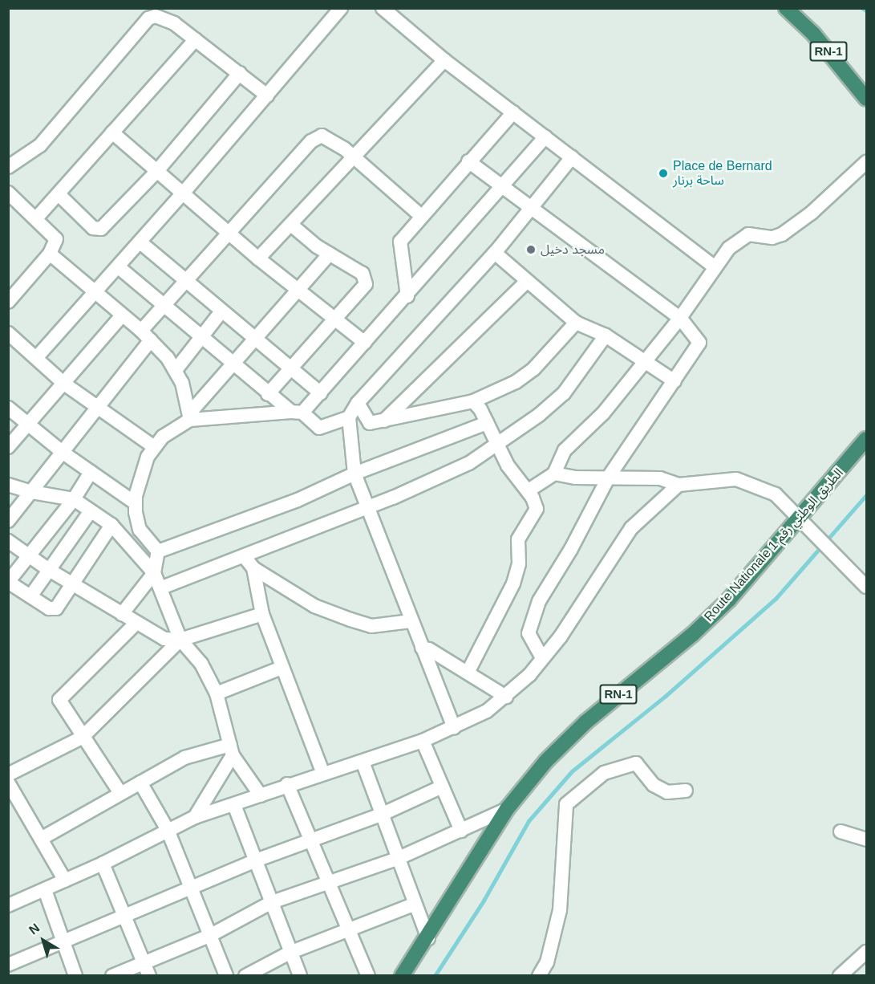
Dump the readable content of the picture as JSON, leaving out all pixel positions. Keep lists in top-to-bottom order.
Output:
{
  "streets": {
    "highway": ["RN-1", "Route Nationale الطريق الوطني رقم 1"]
  },
  "places": ["Place de Bernard ساحة برنار", "مسجد دخيل"],
  "north": "top left"
}
